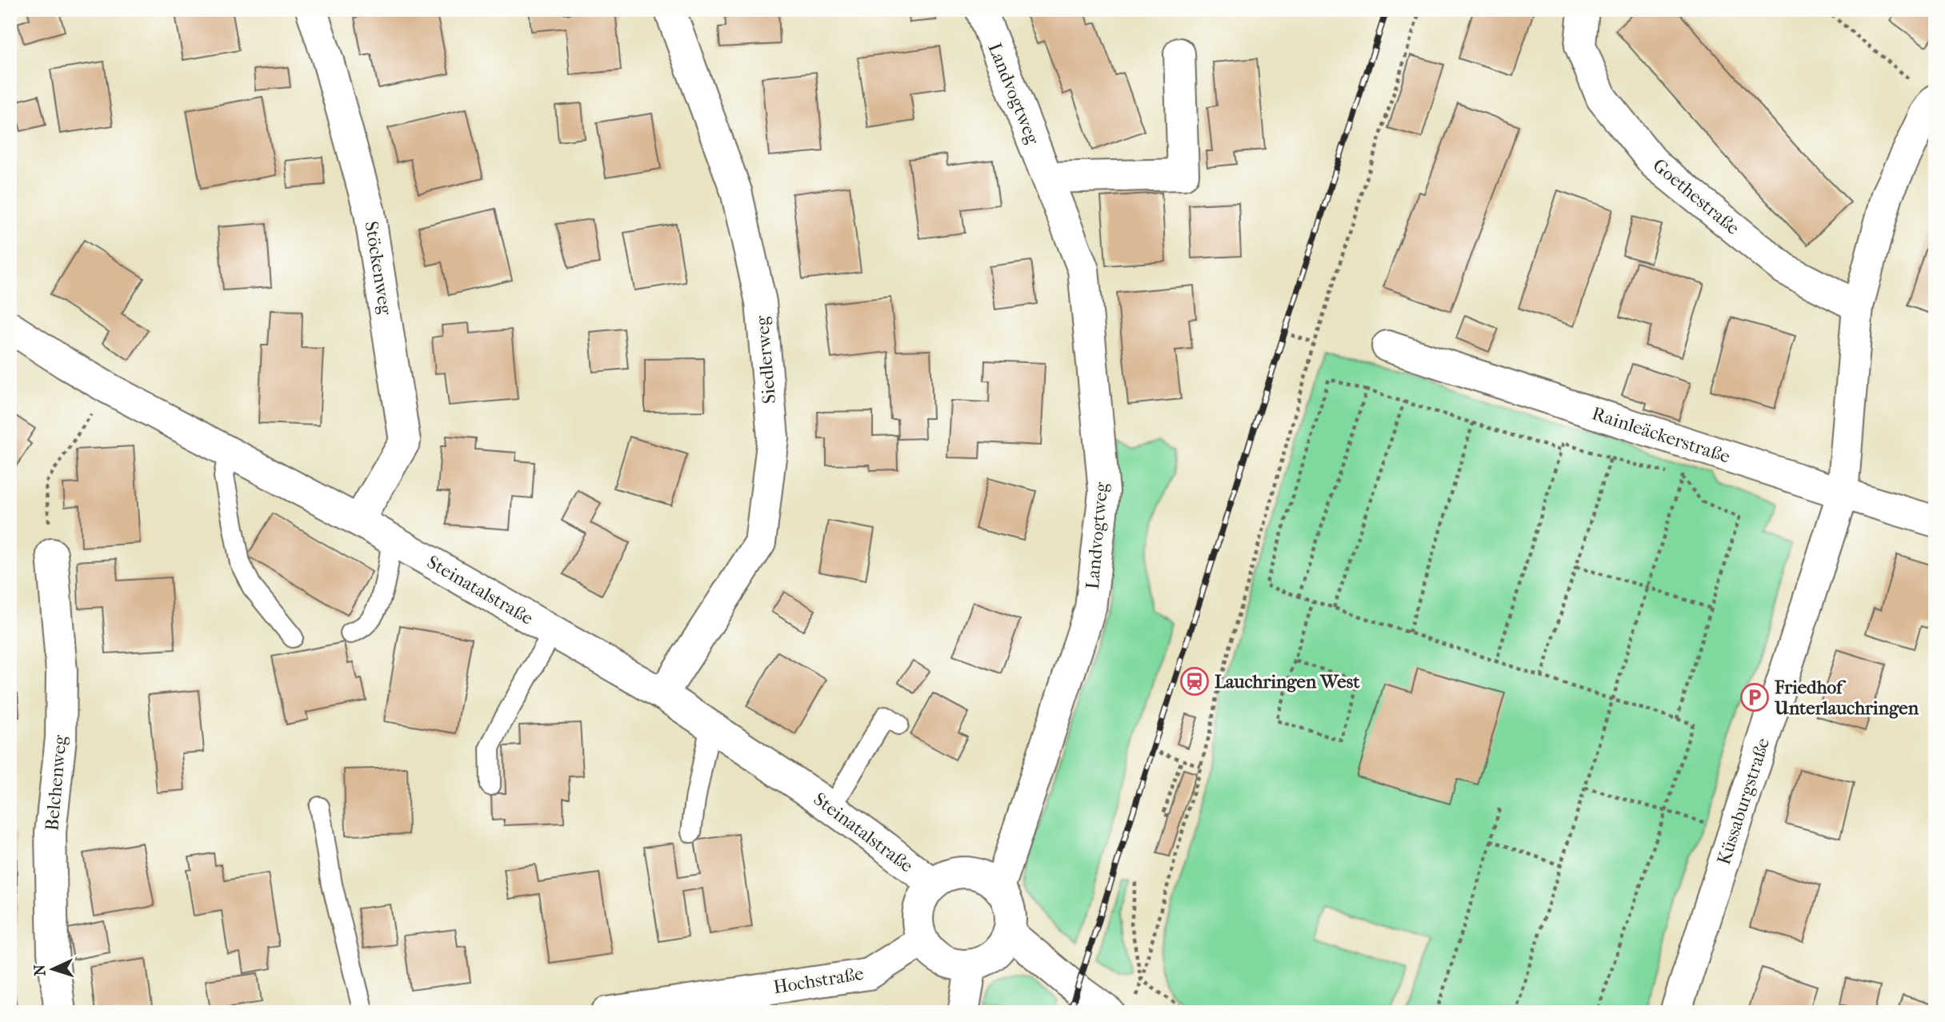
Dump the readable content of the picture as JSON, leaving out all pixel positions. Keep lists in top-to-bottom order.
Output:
{
  "streets": {
    "street": [
      "Landvogtweg",
      "Goethestraße",
      "Stöckenweg",
      "Siedlerweg",
      "Rainleäckerstraße",
      "Steinatalstraße",
      "Belchenweg",
      "Küssaburgstraße",
      "Hochstraße"
    ]
  },
  "crossings": [
    ["Landvogtweg", "Steinatalstraße"],
    ["Landvogtweg", "Hochstraße"],
    ["Goethestraße", "Küssaburgstraße"],
    ["Stöckenweg", "Steinatalstraße"],
    ["Siedlerweg", "Steinatalstraße"],
    ["Rainleäckerstraße", "Küssaburgstraße"],
    ["Steinatalstraße", "Hochstraße"]
  ],
  "places": {
    "station": ["Lauchringen West"],
    "parking": ["Friedhof Unterlauchringen"]
  },
  "north": "left"
}
